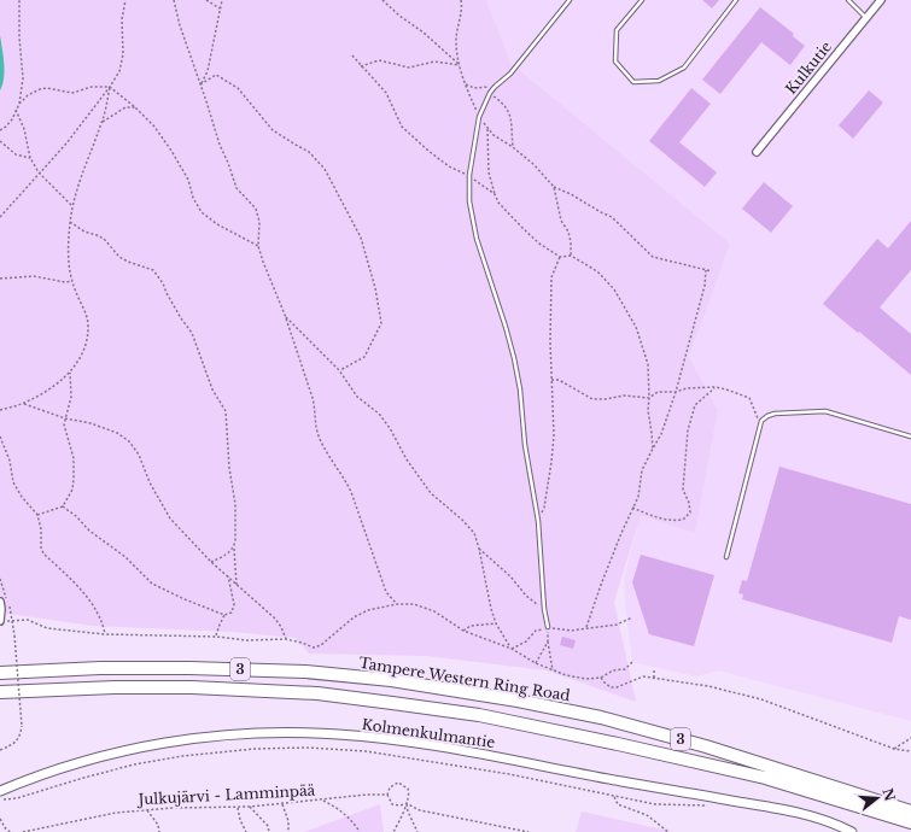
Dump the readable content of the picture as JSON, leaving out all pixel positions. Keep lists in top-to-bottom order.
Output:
{
  "streets": {
    "highway": ["3", "Tampere Western Ring Road"],
    "street": ["Kulkutie", "Kolmenkulmantie"],
    "path": ["Julkujärvi - Lamminpää"]
  },
  "north": "right"
}
